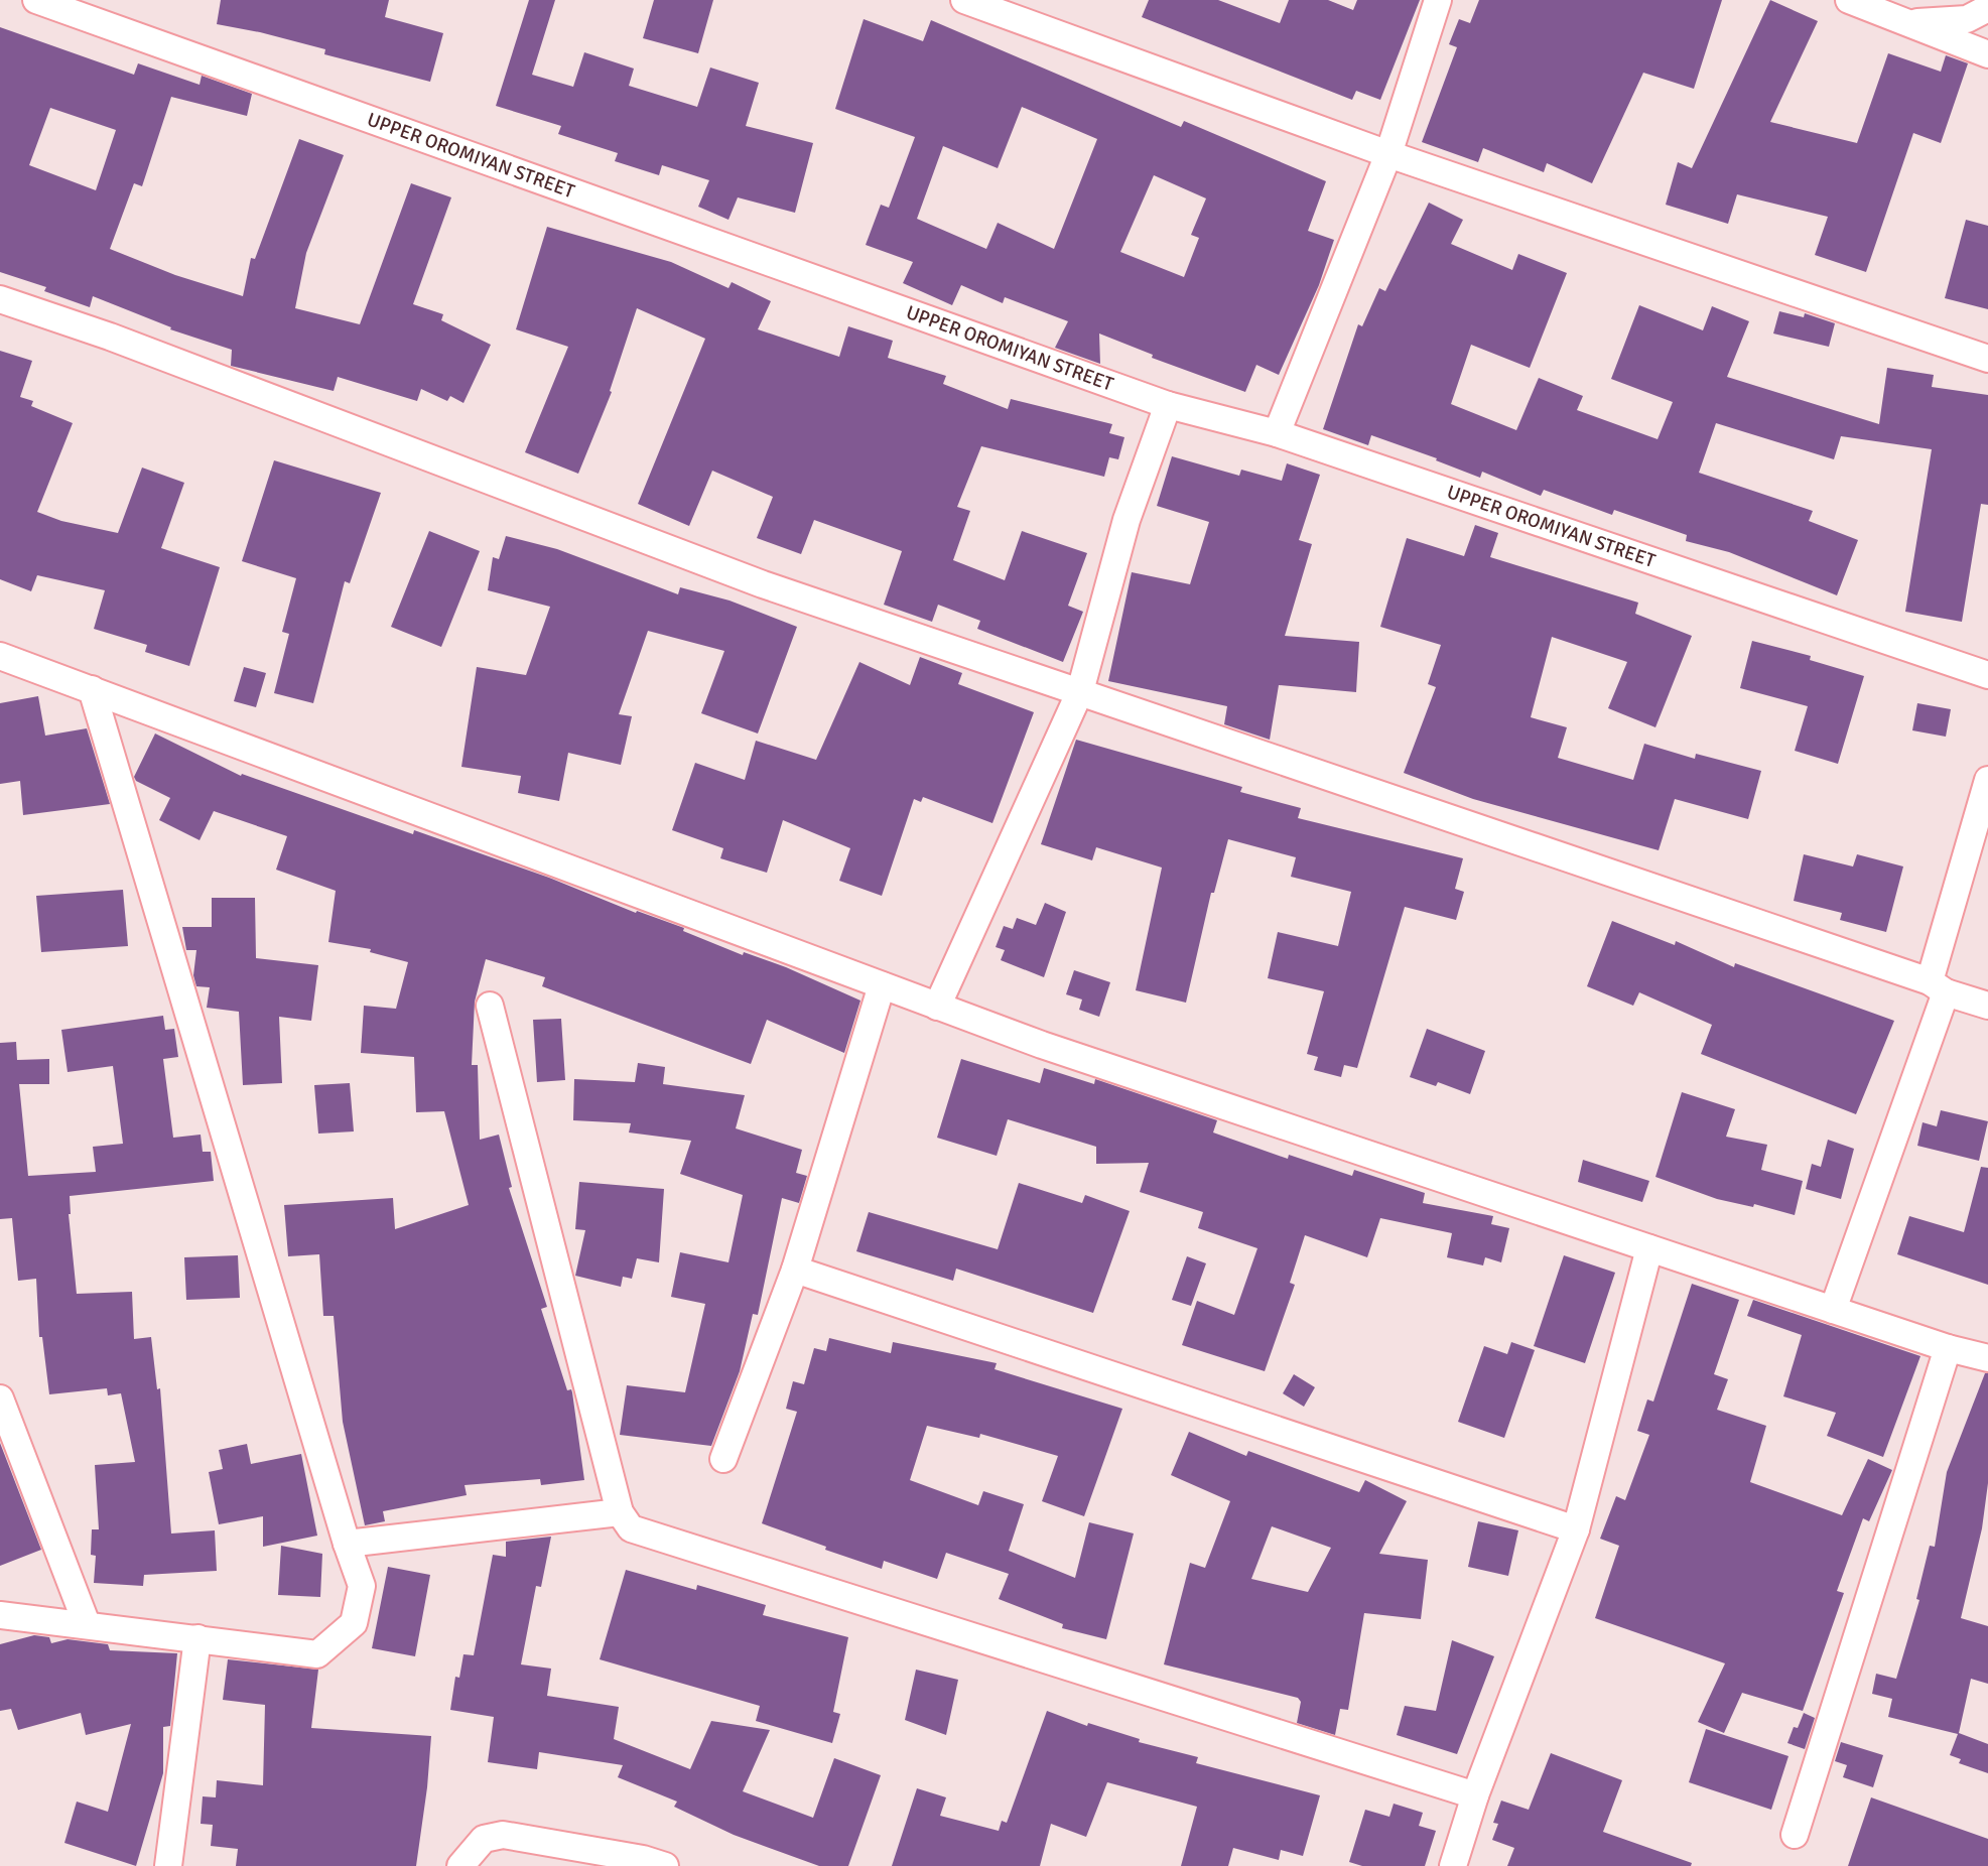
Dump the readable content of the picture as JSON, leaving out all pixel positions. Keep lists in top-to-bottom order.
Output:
{
  "streets": {
    "street": ["UPPER OROMIYAN STREET"]
  }
}
